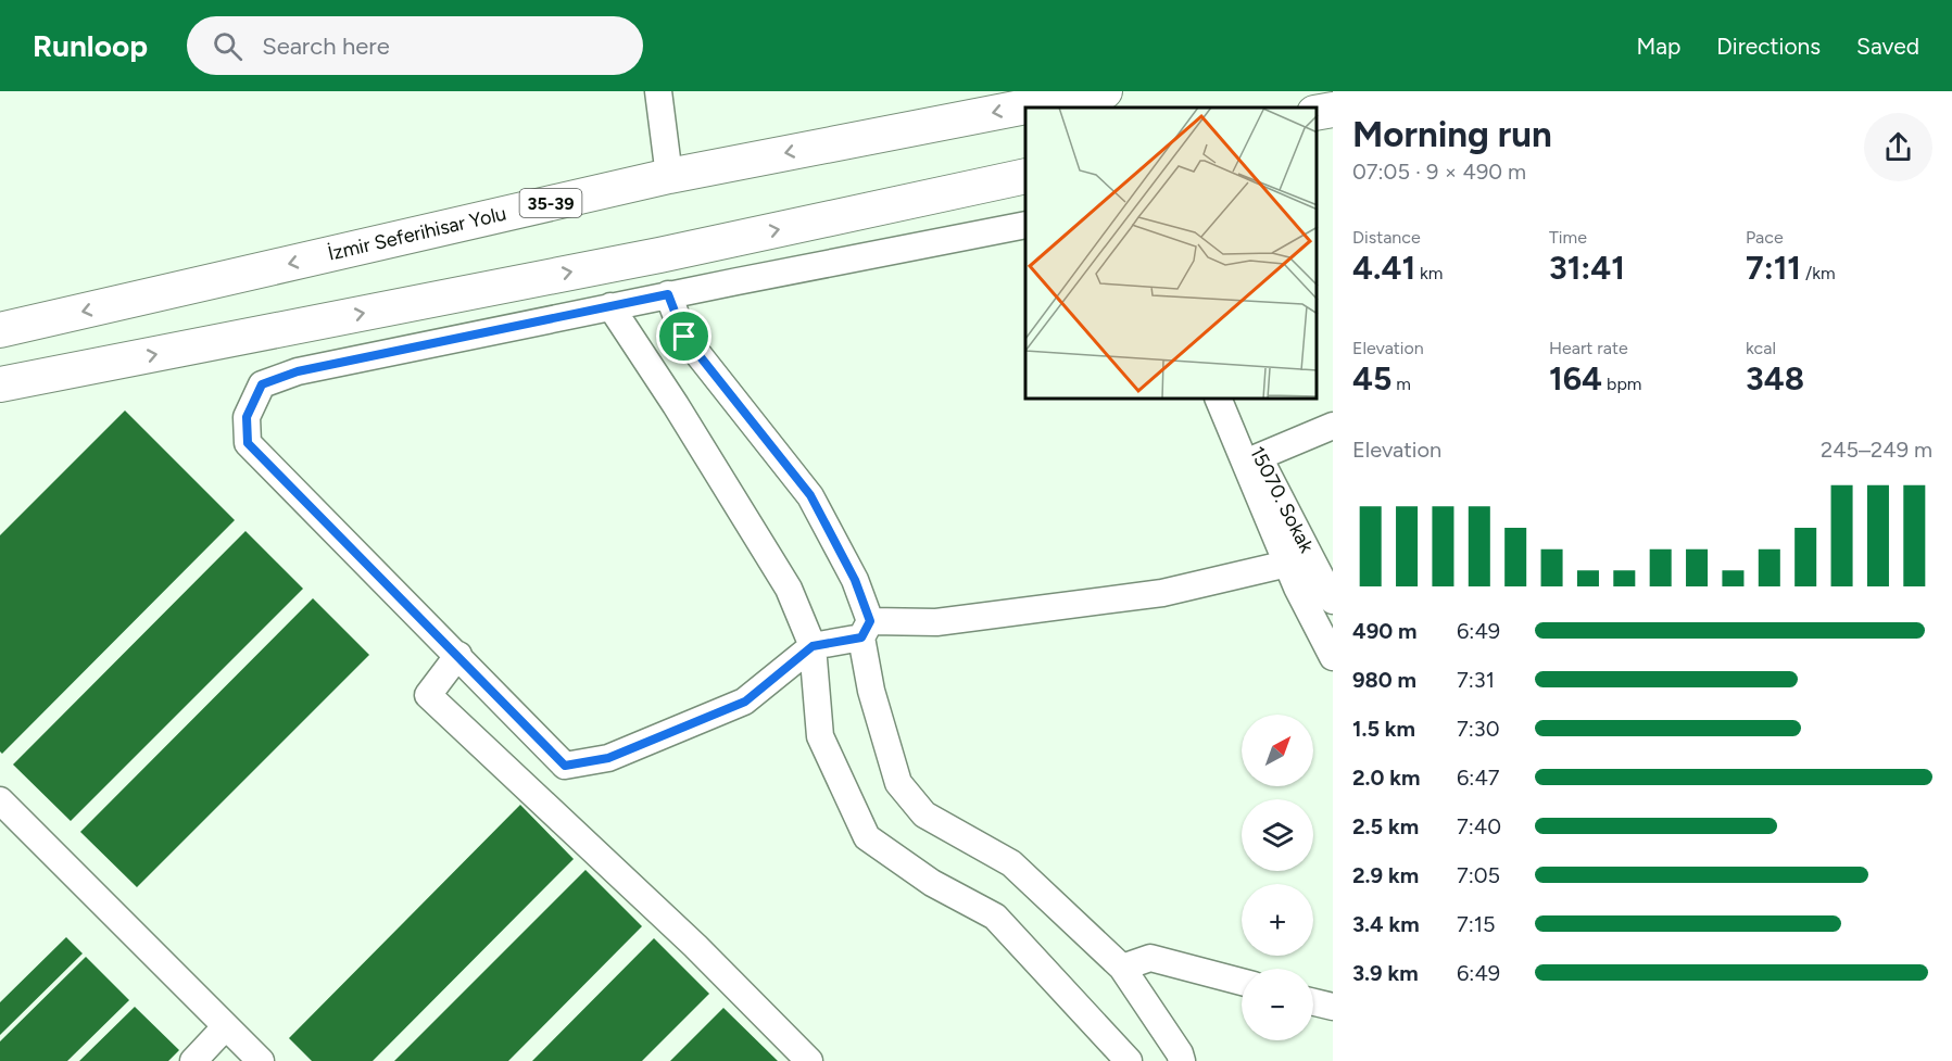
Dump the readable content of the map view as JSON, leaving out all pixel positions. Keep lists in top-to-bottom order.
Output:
{
  "streets": {
    "main road": ["35-39", "İzmir Seferihisar Yolu"],
    "street": ["15070. Sokak"]
  },
  "north": "top right",
  "page": {
    "header": "Runloop",
    "search": "Search here",
    "nav": ["Map", "Directions", "Saved"],
    "heading": ["Morning run", "07:05 · 9 × 490 m"],
    "stats": [
      ["Distance", "4.41 km"],
      ["Time", "31:41"],
      ["Pace", "7:11 /km"],
      ["Elevation", "45 m"],
      ["Heart rate", "164 bpm"],
      ["kcal", "348"]
    ],
    "chart": ["Elevation", "245–249 m"],
    "list": [
      {
        "name": "490 m",
        "note": "6:49"
      },
      {
        "name": "980 m",
        "note": "7:31"
      },
      {
        "name": "1.5 km",
        "note": "7:30"
      },
      {
        "name": "2.0 km",
        "note": "6:47"
      },
      {
        "name": "2.5 km",
        "note": "7:40"
      },
      {
        "name": "2.9 km",
        "note": "7:05"
      },
      {
        "name": "3.4 km",
        "note": "7:15"
      },
      {
        "name": "3.9 km",
        "note": "6:49"
      }
    ],
    "map_buttons": ["+", "−"]
  }
}
